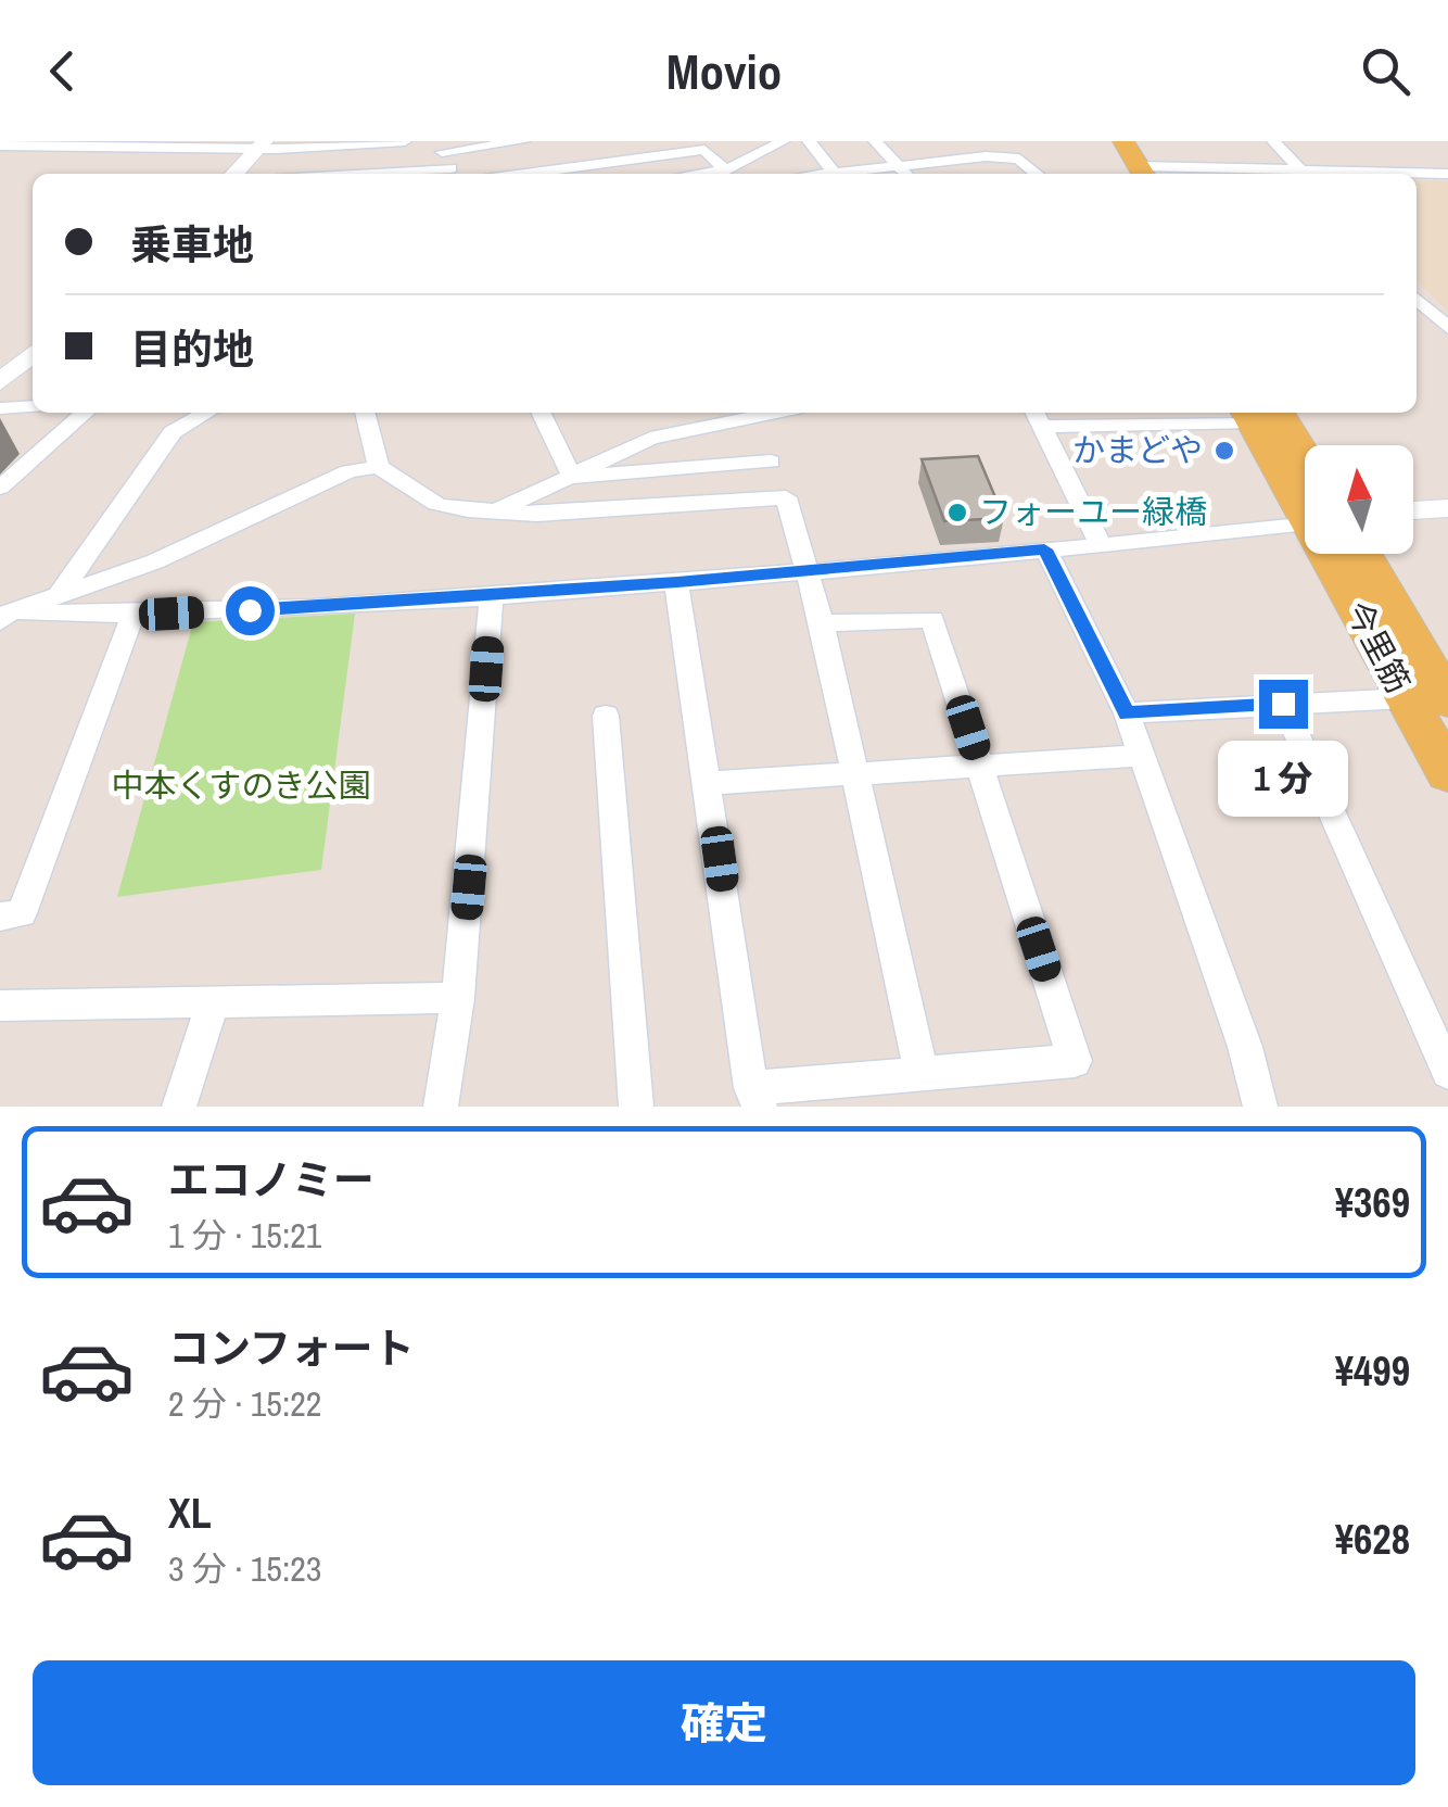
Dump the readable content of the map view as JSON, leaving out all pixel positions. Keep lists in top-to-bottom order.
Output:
{
  "streets": {
    "main road": ["今里筋"]
  },
  "parks": ["中本くすのき公園"],
  "places": ["かまどや", "フォーユー緑橋"],
  "north": "top",
  "page": {
    "header": "Movio",
    "banner": ["乗車地", "目的地"],
    "bubble": "1 分",
    "list": [
      {
        "name": "エコノミー",
        "note": "1 分 · 15:21",
        "value": "¥369"
      },
      {
        "name": "コンフォート",
        "note": "2 分 · 15:22",
        "value": "¥499"
      },
      {
        "name": "XL",
        "note": "3 分 · 15:23",
        "value": "¥628"
      }
    ],
    "buttons": "確定"
  }
}
